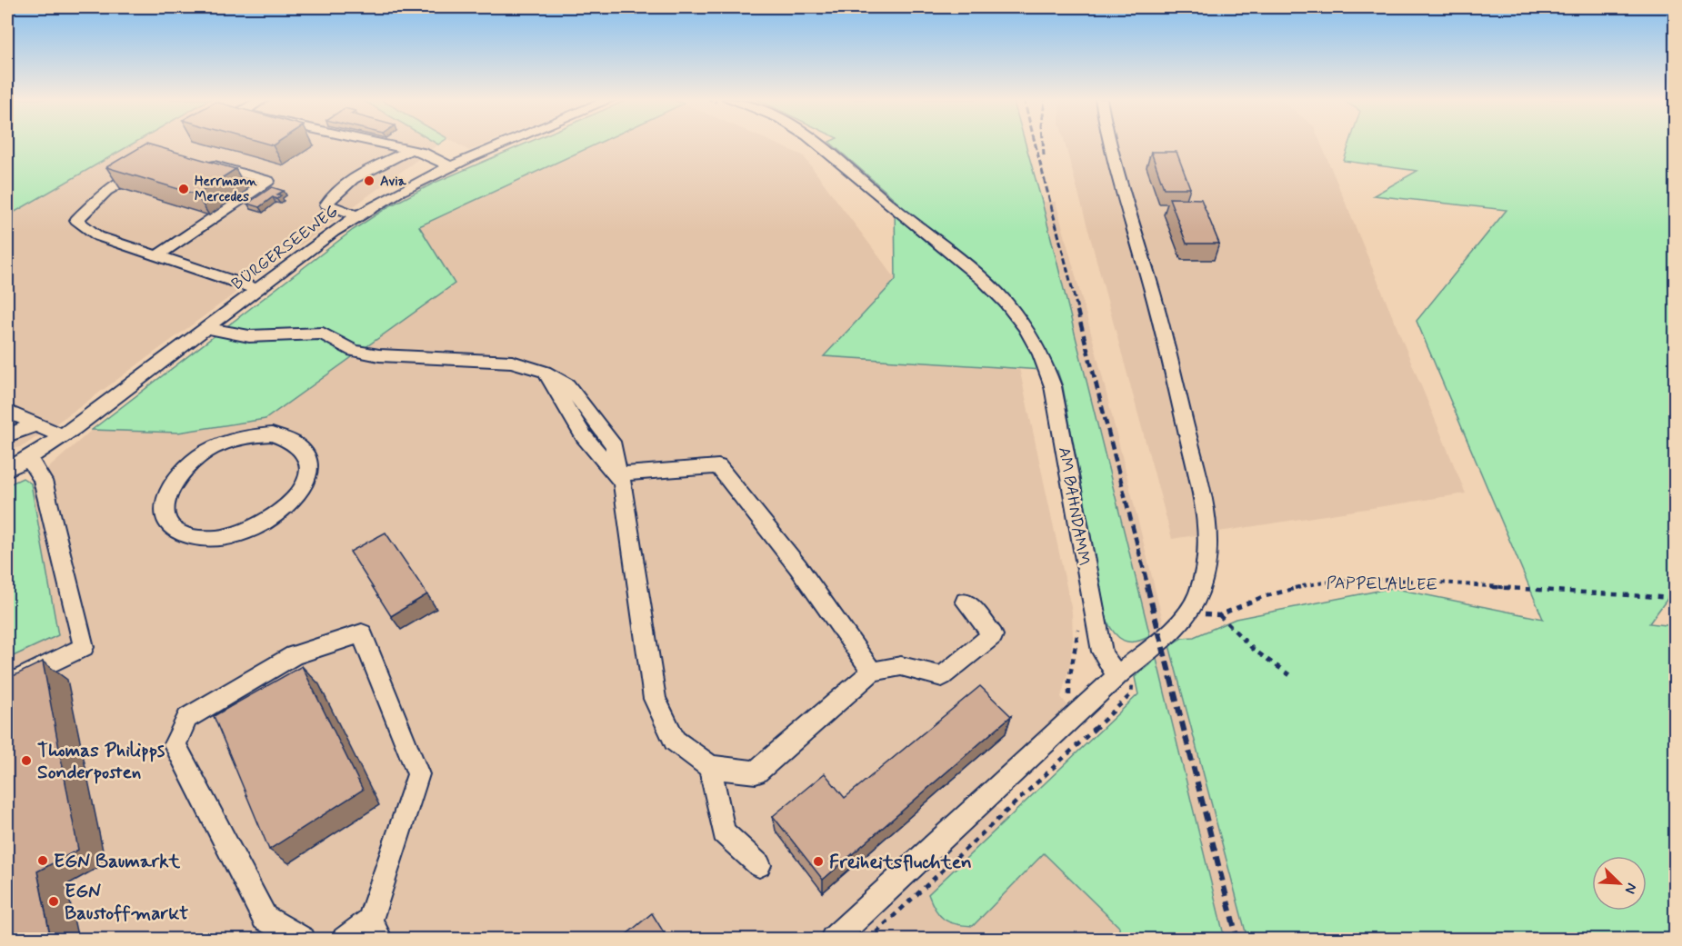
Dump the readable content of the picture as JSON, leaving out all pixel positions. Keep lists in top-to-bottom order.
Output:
{
  "streets": {
    "street": ["BÜRGERSEEWEG", "AM BAHNDAMM"],
    "path": ["PAPPELALLEE"]
  },
  "places": [
    "Avia",
    "Herrmann Mercedes",
    "Thomas Philipps Sonderposten",
    "EGN Baumarkt",
    "Freiheitsfluchten",
    "EGN Baustoffmarkt"
  ],
  "north": "bottom right"
}
